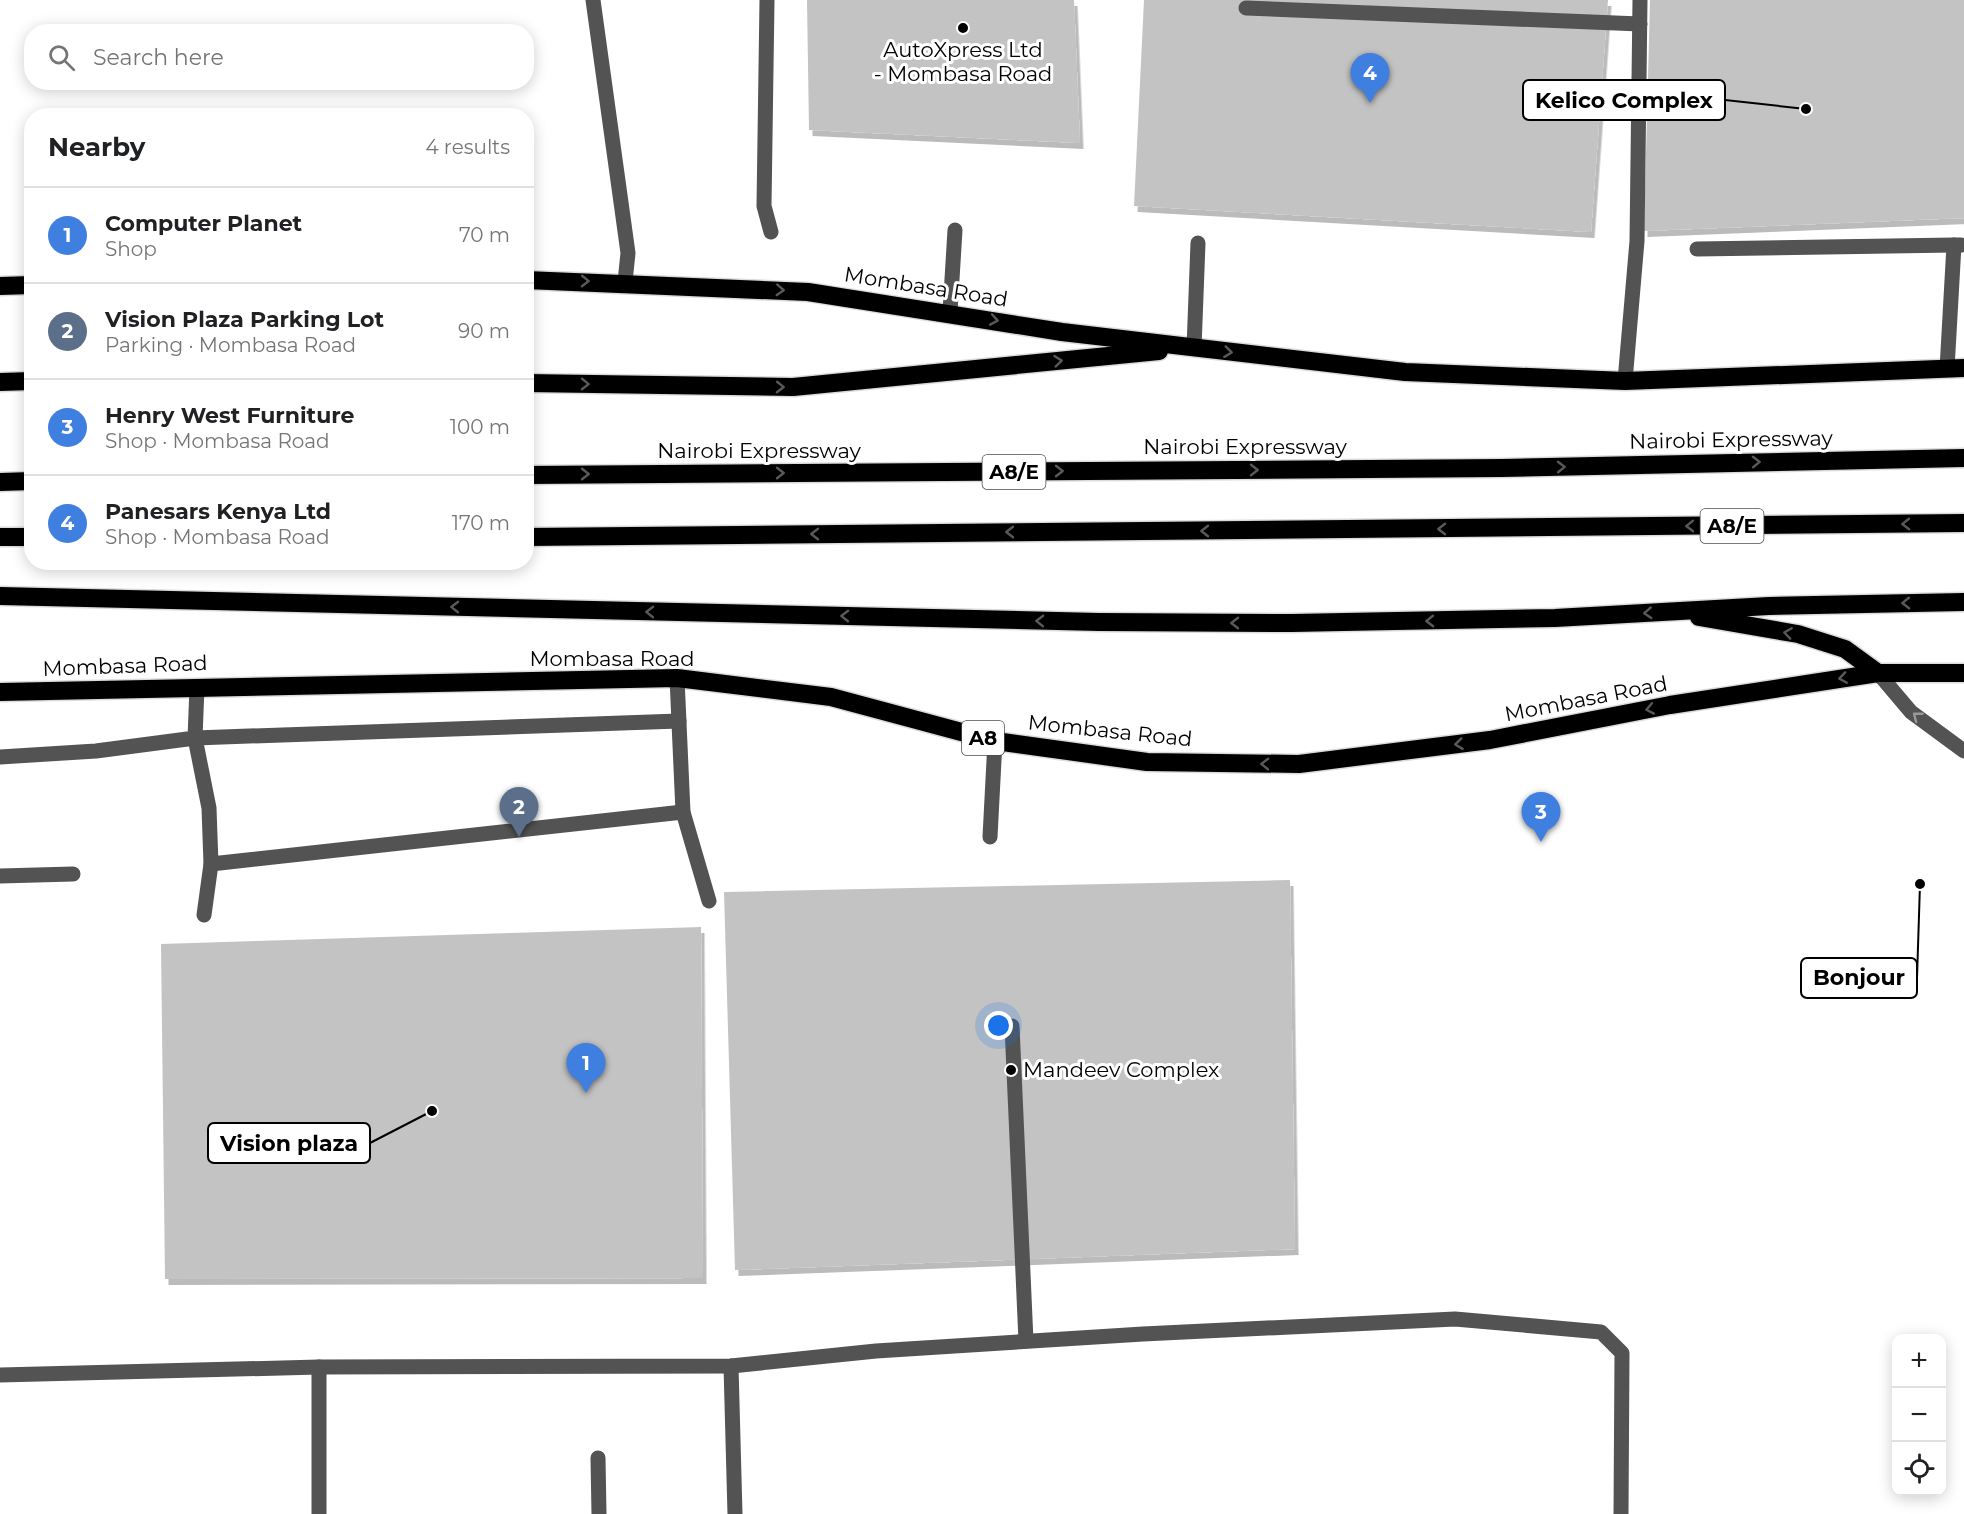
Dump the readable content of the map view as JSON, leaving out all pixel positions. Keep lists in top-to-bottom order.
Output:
{
  "streets": {
    "highway": [
      "Mombasa Road",
      "Nairobi Expressway",
      "A8/E",
      "A8"
    ]
  },
  "places": [
    "AutoXpress Ltd - Mombasa Road",
    "Kelico Complex",
    "Bonjour",
    "Mandeev Complex",
    "Vision plaza"
  ],
  "page": {
    "search": "Search here",
    "pins": [
      "4",
      "2",
      "3",
      "1"
    ],
    "heading": ["Nearby", "4 results"],
    "list": [
      {
        "mark": "1",
        "name": "Computer Planet",
        "note": "Shop",
        "value": "70 m"
      },
      {
        "mark": "2",
        "name": "Vision Plaza Parking Lot",
        "note": "Parking · Mombasa Road",
        "value": "90 m"
      },
      {
        "mark": "3",
        "name": "Henry West Furniture",
        "note": "Shop · Mombasa Road",
        "value": "100 m"
      },
      {
        "mark": "4",
        "name": "Panesars Kenya Ltd",
        "note": "Shop · Mombasa Road",
        "value": "170 m"
      }
    ],
    "map_buttons": ["+", "−"]
  }
}
